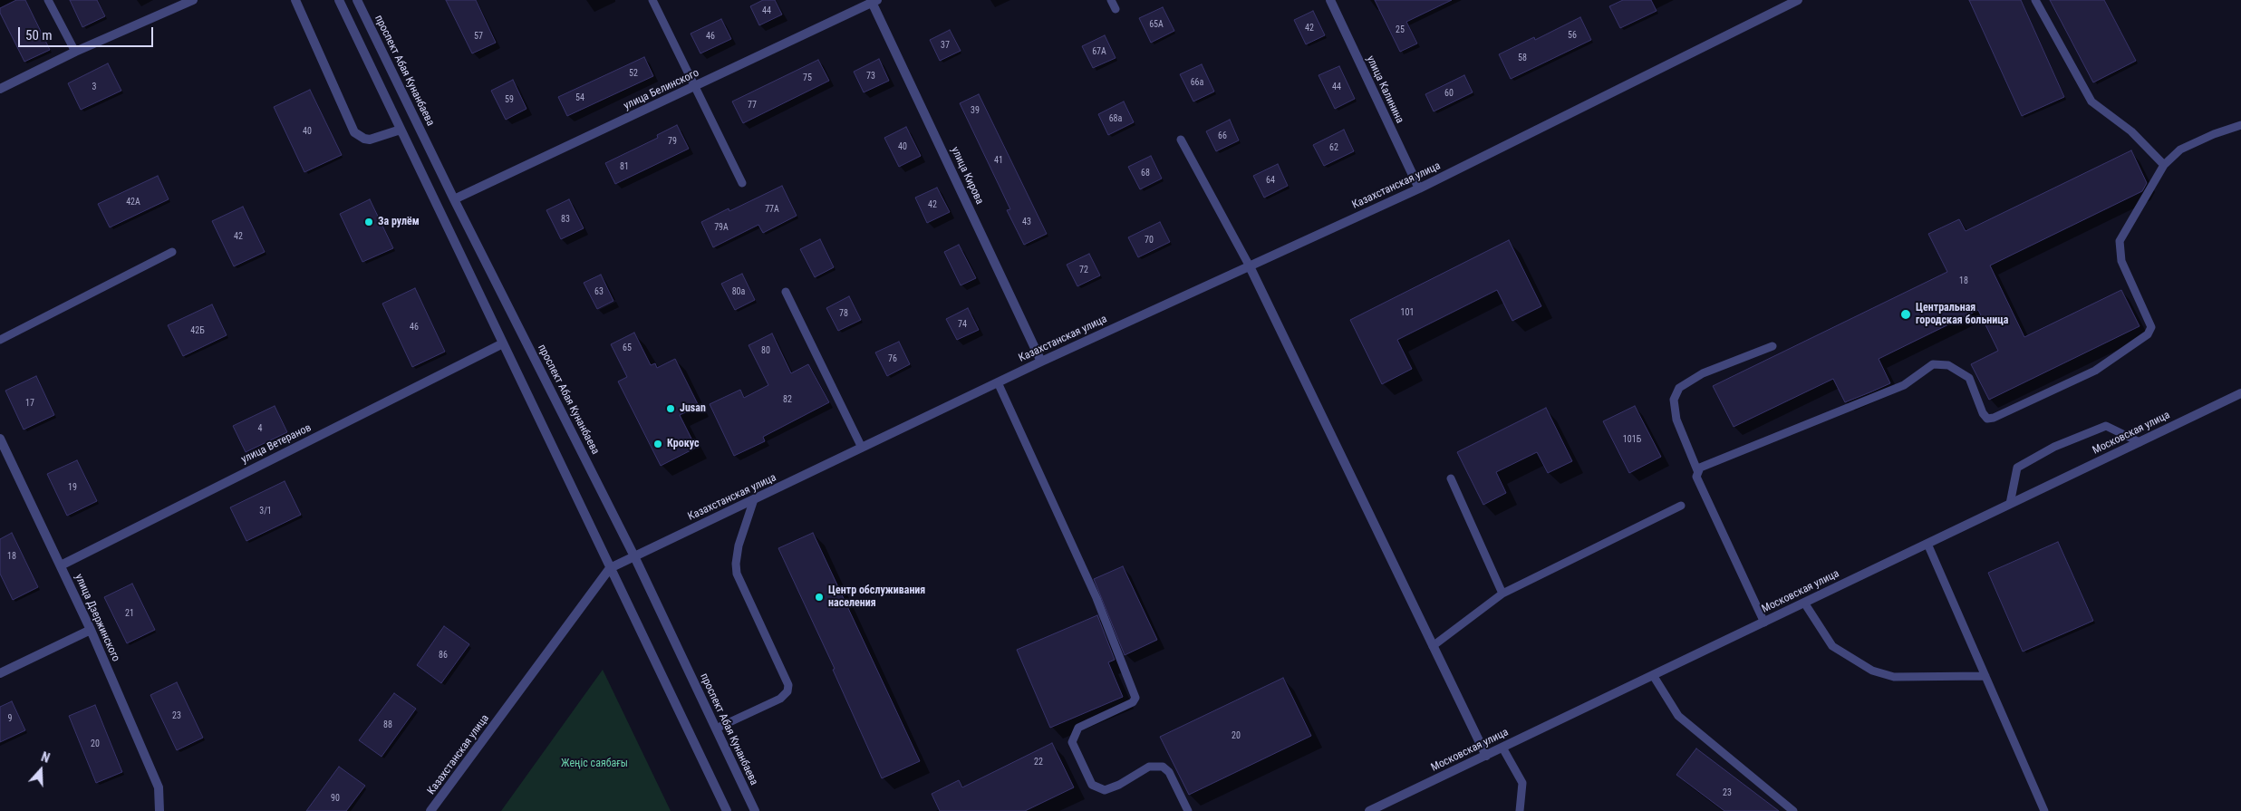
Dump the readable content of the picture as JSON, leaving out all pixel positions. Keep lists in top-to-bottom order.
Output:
{
  "streets": {
    "street": [
      "проспект Абая Кунанбаева",
      "улица Белинского",
      "улица Калинина",
      "улица Кирова",
      "Казахстанская улица",
      "Московская улица",
      "улица Ветеранов",
      "улица Дзержинского"
    ]
  },
  "crossings": [
    ["проспект Абая Кунанбаева", "улица Белинского"],
    ["проспект Абая Кунанбаева", "Казахстанская улица"],
    ["улица Белинского", "улица Кирова"],
    ["улица Калинина", "Казахстанская улица"],
    ["улица Кирова", "Казахстанская улица"],
    ["улица Ветеранов", "улица Дзержинского"]
  ],
  "parks": ["Жеңіс саябағы"],
  "places": [
    "За рулём",
    "Центральная городская больница",
    "Jusan",
    "Крокус",
    "Центр обслуживания населения"
  ],
  "house_numbers": [
    "44",
    "65А",
    "42",
    "25",
    "56",
    "57",
    "46",
    "37",
    "67А",
    "58",
    "52",
    "73",
    "75",
    "66а",
    "3",
    "44",
    "60",
    "54",
    "59",
    "77",
    "39",
    "68а",
    "40",
    "66",
    "79",
    "40",
    "62",
    "41",
    "81",
    "68",
    "64",
    "42А",
    "42",
    "77А",
    "83",
    "43",
    "79А",
    "42",
    "70",
    "72",
    "18",
    "63",
    "80а",
    "101",
    "78",
    "74",
    "46",
    "42Б",
    "65",
    "80",
    "76",
    "82",
    "17",
    "4",
    "101Б",
    "19",
    "3/1",
    "18",
    "21",
    "86",
    "23",
    "9",
    "88",
    "20",
    "20",
    "22",
    "23",
    "90"
  ],
  "scale_bar": "50 m",
  "north": "top"
}
